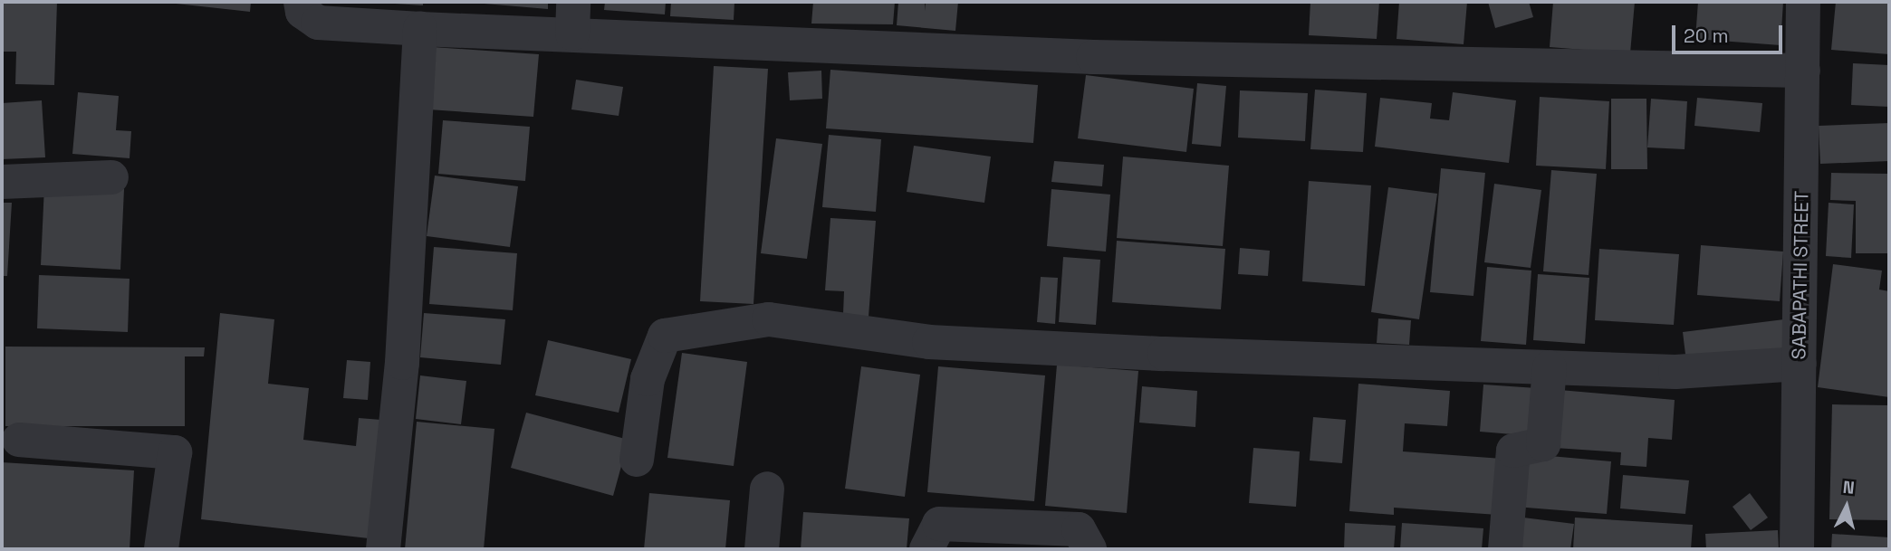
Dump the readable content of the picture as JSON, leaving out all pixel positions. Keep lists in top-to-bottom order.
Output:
{
  "streets": {
    "street": ["SABAPATHI STREET"]
  },
  "scale_bar": "20 m",
  "north": "top"
}
